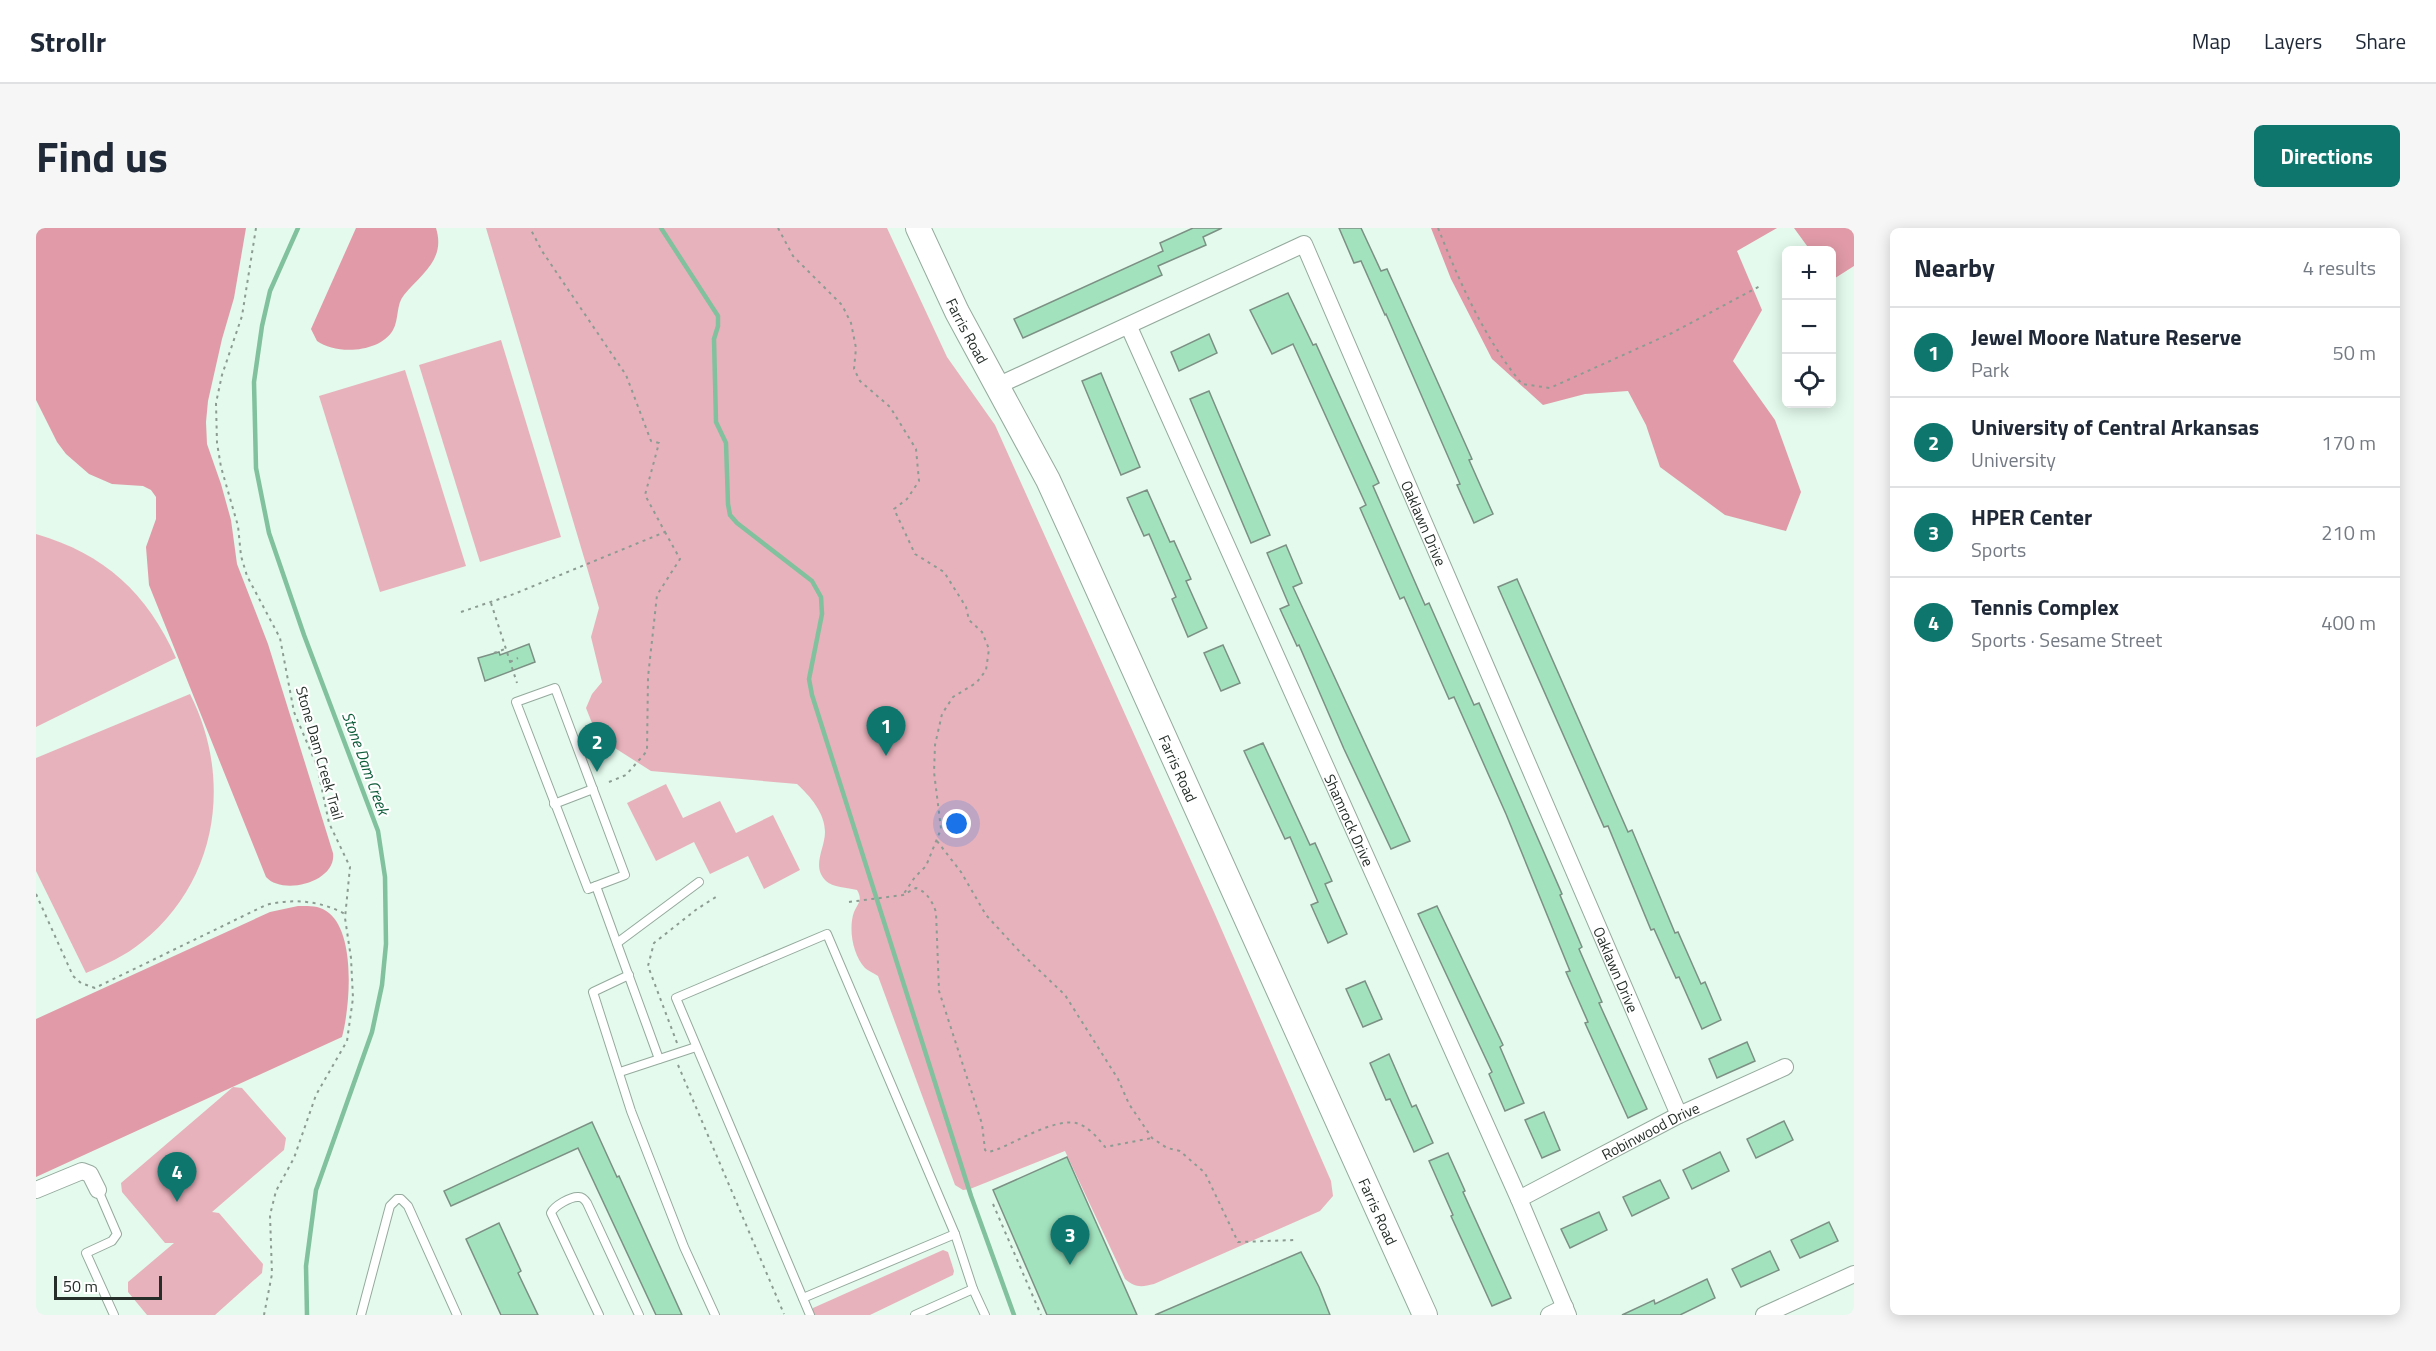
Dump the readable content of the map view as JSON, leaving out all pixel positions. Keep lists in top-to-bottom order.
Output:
{
  "streets": {
    "street": [
      "Farris Road",
      "Oaklawn Drive",
      "Shamrock Drive",
      "Robinwood Drive"
    ],
    "path": ["Stone Dam Creek Trail"]
  },
  "crossings": [
    ["Farris Road", "Oaklawn Drive"],
    ["Oaklawn Drive", "Shamrock Drive"],
    ["Oaklawn Drive", "Robinwood Drive"],
    ["Shamrock Drive", "Robinwood Drive"]
  ],
  "water": ["Stone Dam Creek"],
  "scale_bar": "50 m",
  "page": {
    "header": "Strollr",
    "nav": ["Map", "Layers", "Share"],
    "title": "Find us",
    "buttons": "Directions",
    "heading": ["Nearby", "4 results"],
    "map_buttons": ["+", "−"],
    "list": [
      {
        "mark": "1",
        "name": "Jewel Moore Nature Reserve",
        "note": "Park",
        "value": "50 m"
      },
      {
        "mark": "2",
        "name": "University of Central Arkansas",
        "note": "University",
        "value": "170 m"
      },
      {
        "mark": "3",
        "name": "HPER Center",
        "note": "Sports",
        "value": "210 m"
      },
      {
        "mark": "4",
        "name": "Tennis Complex",
        "note": "Sports · Sesame Street",
        "value": "400 m"
      }
    ],
    "pins": [
      "1",
      "2",
      "4",
      "3"
    ],
    "scale": "50 m"
  }
}
